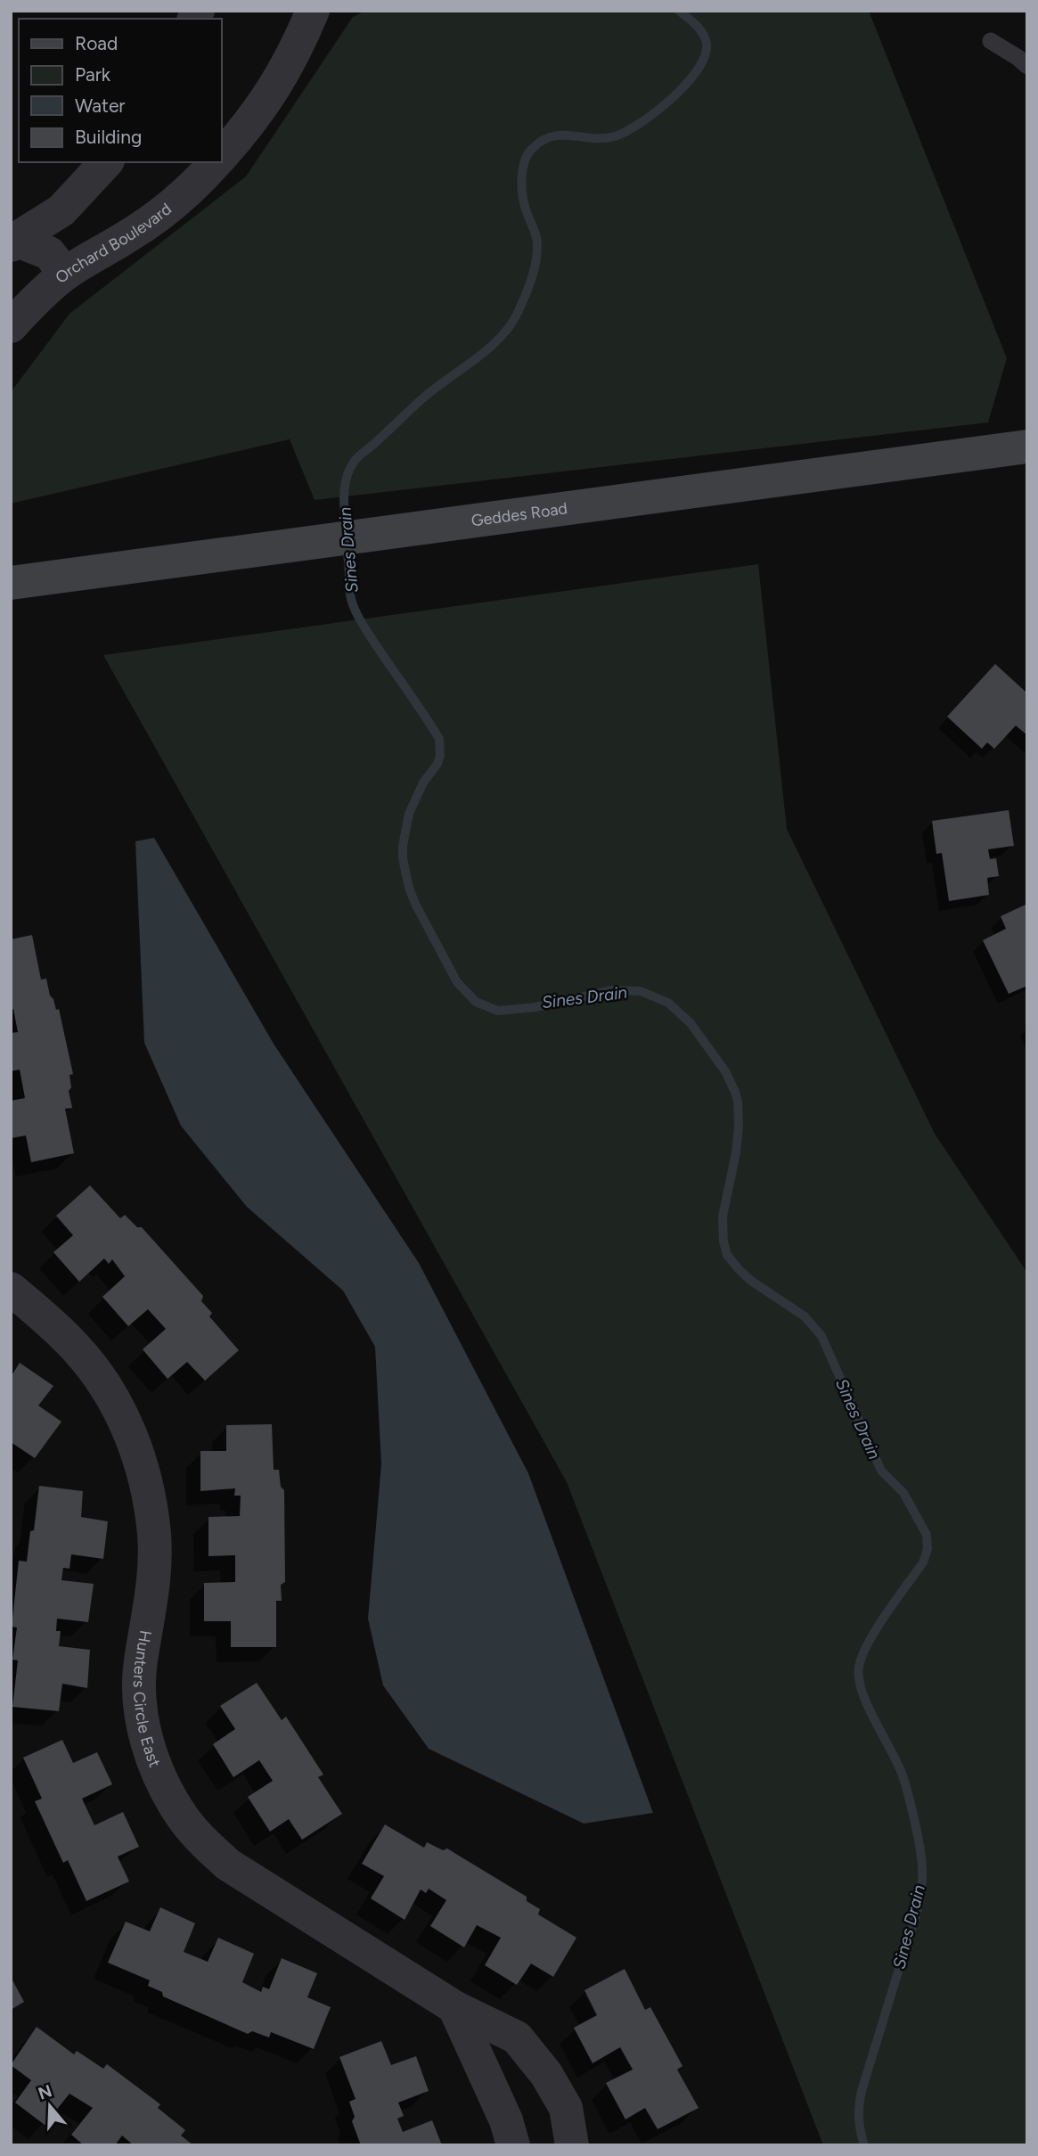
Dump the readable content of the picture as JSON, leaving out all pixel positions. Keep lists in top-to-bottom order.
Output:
{
  "streets": {
    "main road": ["Geddes Road"],
    "street": ["Orchard Boulevard", "Hunters Circle East"]
  },
  "water": ["Sines Drain"],
  "legend": [
    "Road",
    "Park",
    "Water",
    "Building"
  ],
  "north": "top"
}
